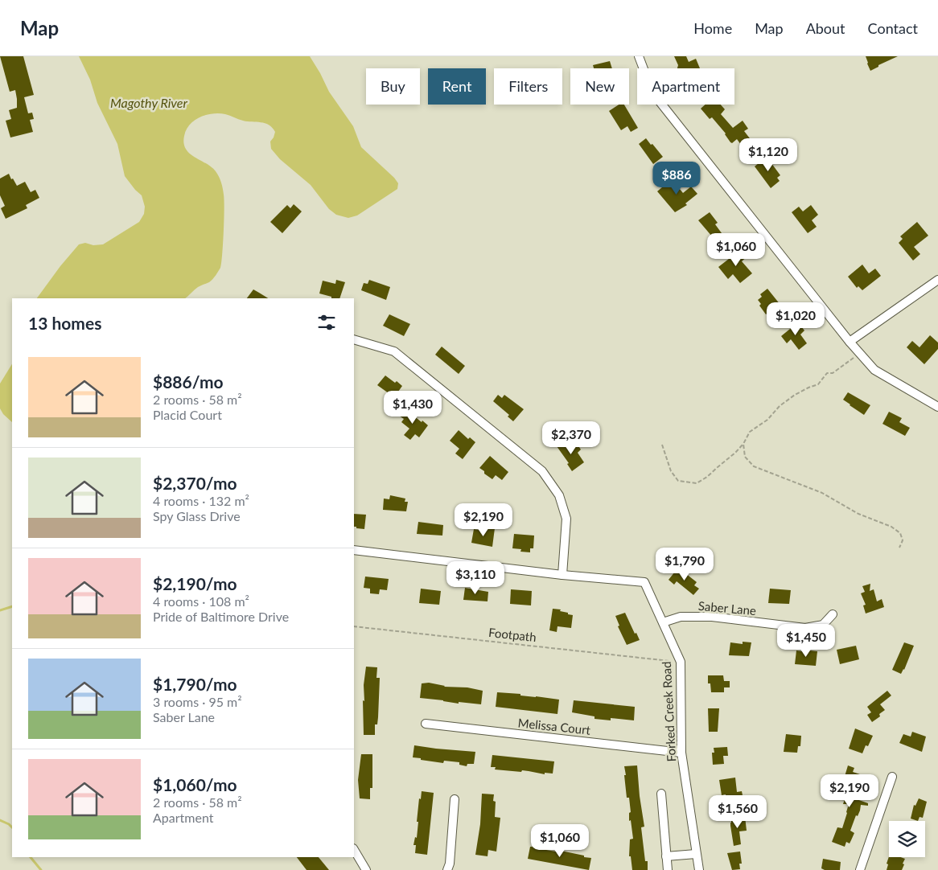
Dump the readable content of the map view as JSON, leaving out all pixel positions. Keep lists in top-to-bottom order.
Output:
{
  "streets": {
    "street": ["Saber Lane", "Forked Creek Road", "Melissa Court"],
    "path": ["Footpath"]
  },
  "crossings": [
    ["Saber Lane", "Forked Creek Road"],
    ["Forked Creek Road", "Melissa Court"]
  ],
  "water": ["Magothy River"],
  "page": {
    "header": "Map",
    "nav": [
      "Home",
      "Map",
      "About",
      "Contact"
    ],
    "chip": [
      "Buy",
      "Rent",
      "Filters",
      "New",
      "Apartment"
    ],
    "price": [
      "$1,120",
      "$886",
      "$1,060",
      "$1,020",
      "$1,430",
      "$2,370",
      "$2,190",
      "$1,790",
      "$3,110",
      "$1,450",
      "$2,190",
      "$1,560",
      "$1,060"
    ],
    "heading": "13 homes",
    "list": [
      {
        "name": "$886/mo",
        "note": "2 rooms · 58 m² · Placid Court"
      },
      {
        "name": "$2,370/mo",
        "note": "4 rooms · 132 m² · Spy Glass Drive"
      },
      {
        "name": "$2,190/mo",
        "note": "4 rooms · 108 m² · Pride of Baltimore Drive"
      },
      {
        "name": "$1,790/mo",
        "note": "3 rooms · 95 m² · Saber Lane"
      },
      {
        "name": "$1,060/mo",
        "note": "2 rooms · 58 m² · Apartment"
      }
    ]
  }
}
